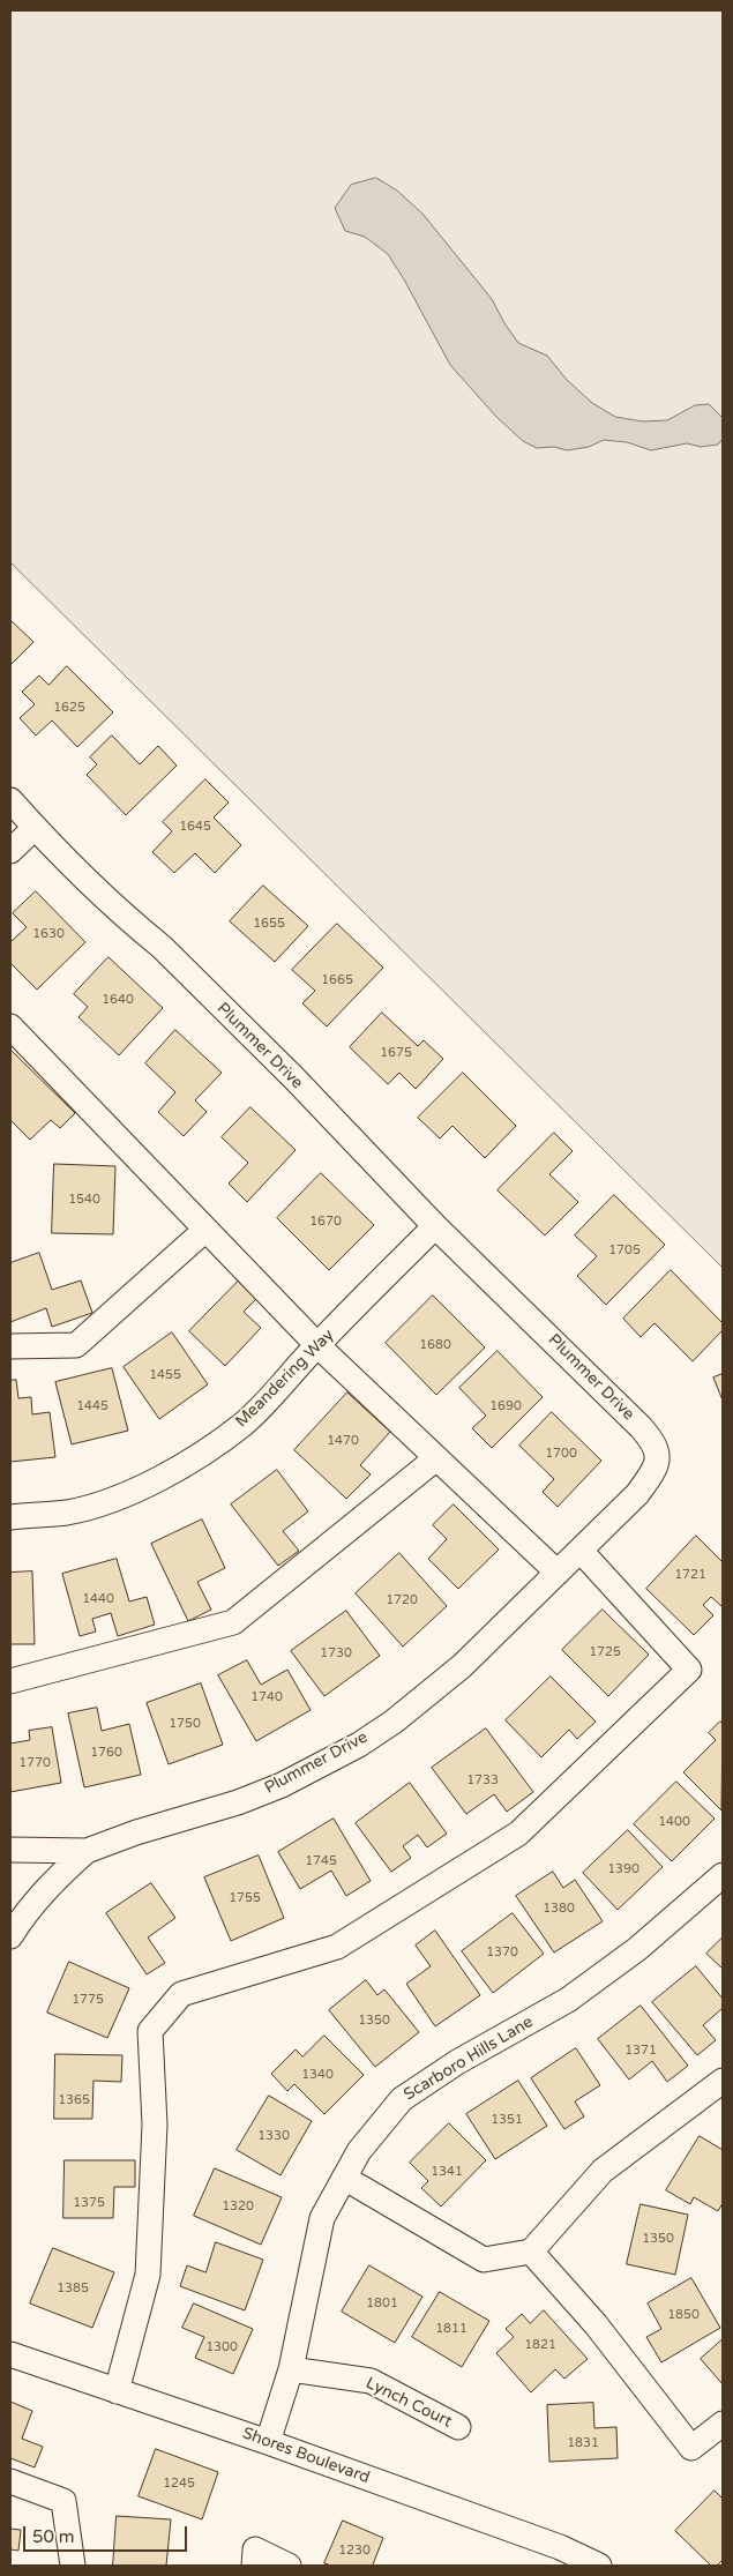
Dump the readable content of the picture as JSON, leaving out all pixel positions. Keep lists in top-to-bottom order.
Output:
{
  "streets": {
    "street": [
      "Plummer Drive",
      "Meandering Way",
      "Scarboro Hills Lane",
      "Lynch Court",
      "Shores Boulevard"
    ]
  },
  "crossings": [
    ["Plummer Drive", "Meandering Way"],
    ["Scarboro Hills Lane", "Lynch Court"],
    ["Scarboro Hills Lane", "Shores Boulevard"]
  ],
  "house_numbers": [
    "1625",
    "1645",
    "1655",
    "1630",
    "1665",
    "1640",
    "1675",
    "1540",
    "1670",
    "1705",
    "1680",
    "1455",
    "1445",
    "1690",
    "1470",
    "1700",
    "1721",
    "1440",
    "1720",
    "1725",
    "1730",
    "1740",
    "1750",
    "1760",
    "1770",
    "1733",
    "1400",
    "1745",
    "1390",
    "1755",
    "1380",
    "1370",
    "1775",
    "1350",
    "1371",
    "1340",
    "1365",
    "1351",
    "1330",
    "1341",
    "1375",
    "1320",
    "1350",
    "1385",
    "1801",
    "1850",
    "1811",
    "1821",
    "1300",
    "1831",
    "1245",
    "1230"
  ],
  "scale_bar": "50 m"
}
